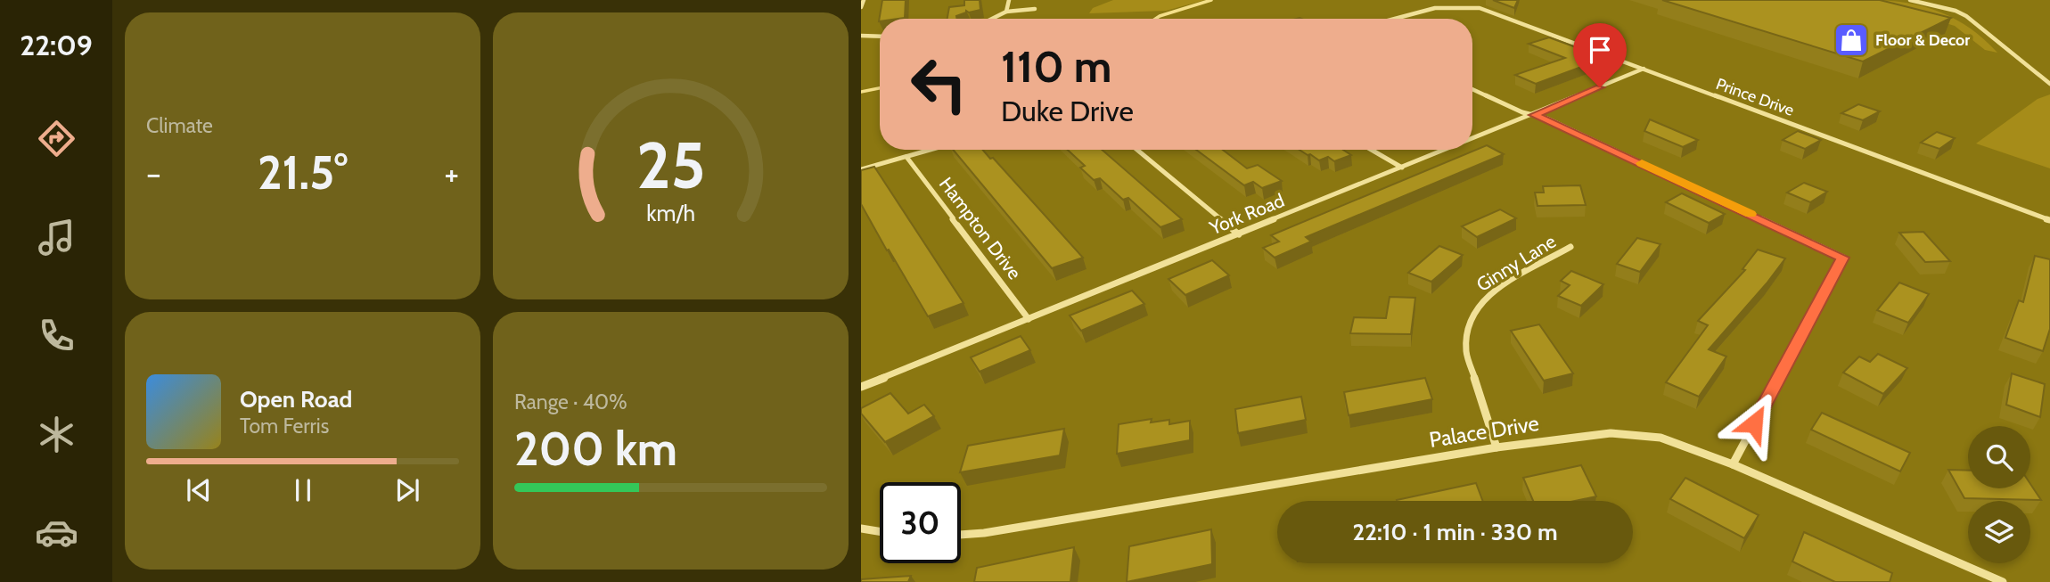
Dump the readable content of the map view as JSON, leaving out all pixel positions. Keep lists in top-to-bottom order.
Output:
{
  "streets": {
    "street": [
      "Prince Drive",
      "York Road",
      "Hampton Drive",
      "Ginny Lane",
      "Palace Drive"
    ]
  },
  "crossings": [
    ["Prince Drive", "York Road"],
    ["York Road", "Hampton Drive"],
    ["Ginny Lane", "Palace Drive"]
  ],
  "places": {
    "shop": ["Floor & Decor"]
  },
  "page": {
    "tabs": "22:09",
    "tile": [
      "Climate",
      ["Range · 40%", "200 km"]
    ],
    "turn": ["110 m", "Duke Drive"],
    "heat": ["−", "21.5°", "+"],
    "song": ["Open Road", "Tom Ferris"],
    "limit": "30",
    "trip": "22:10 · 1 min · 330 m",
    "gauge": ["25", "km/h"]
  }
}
